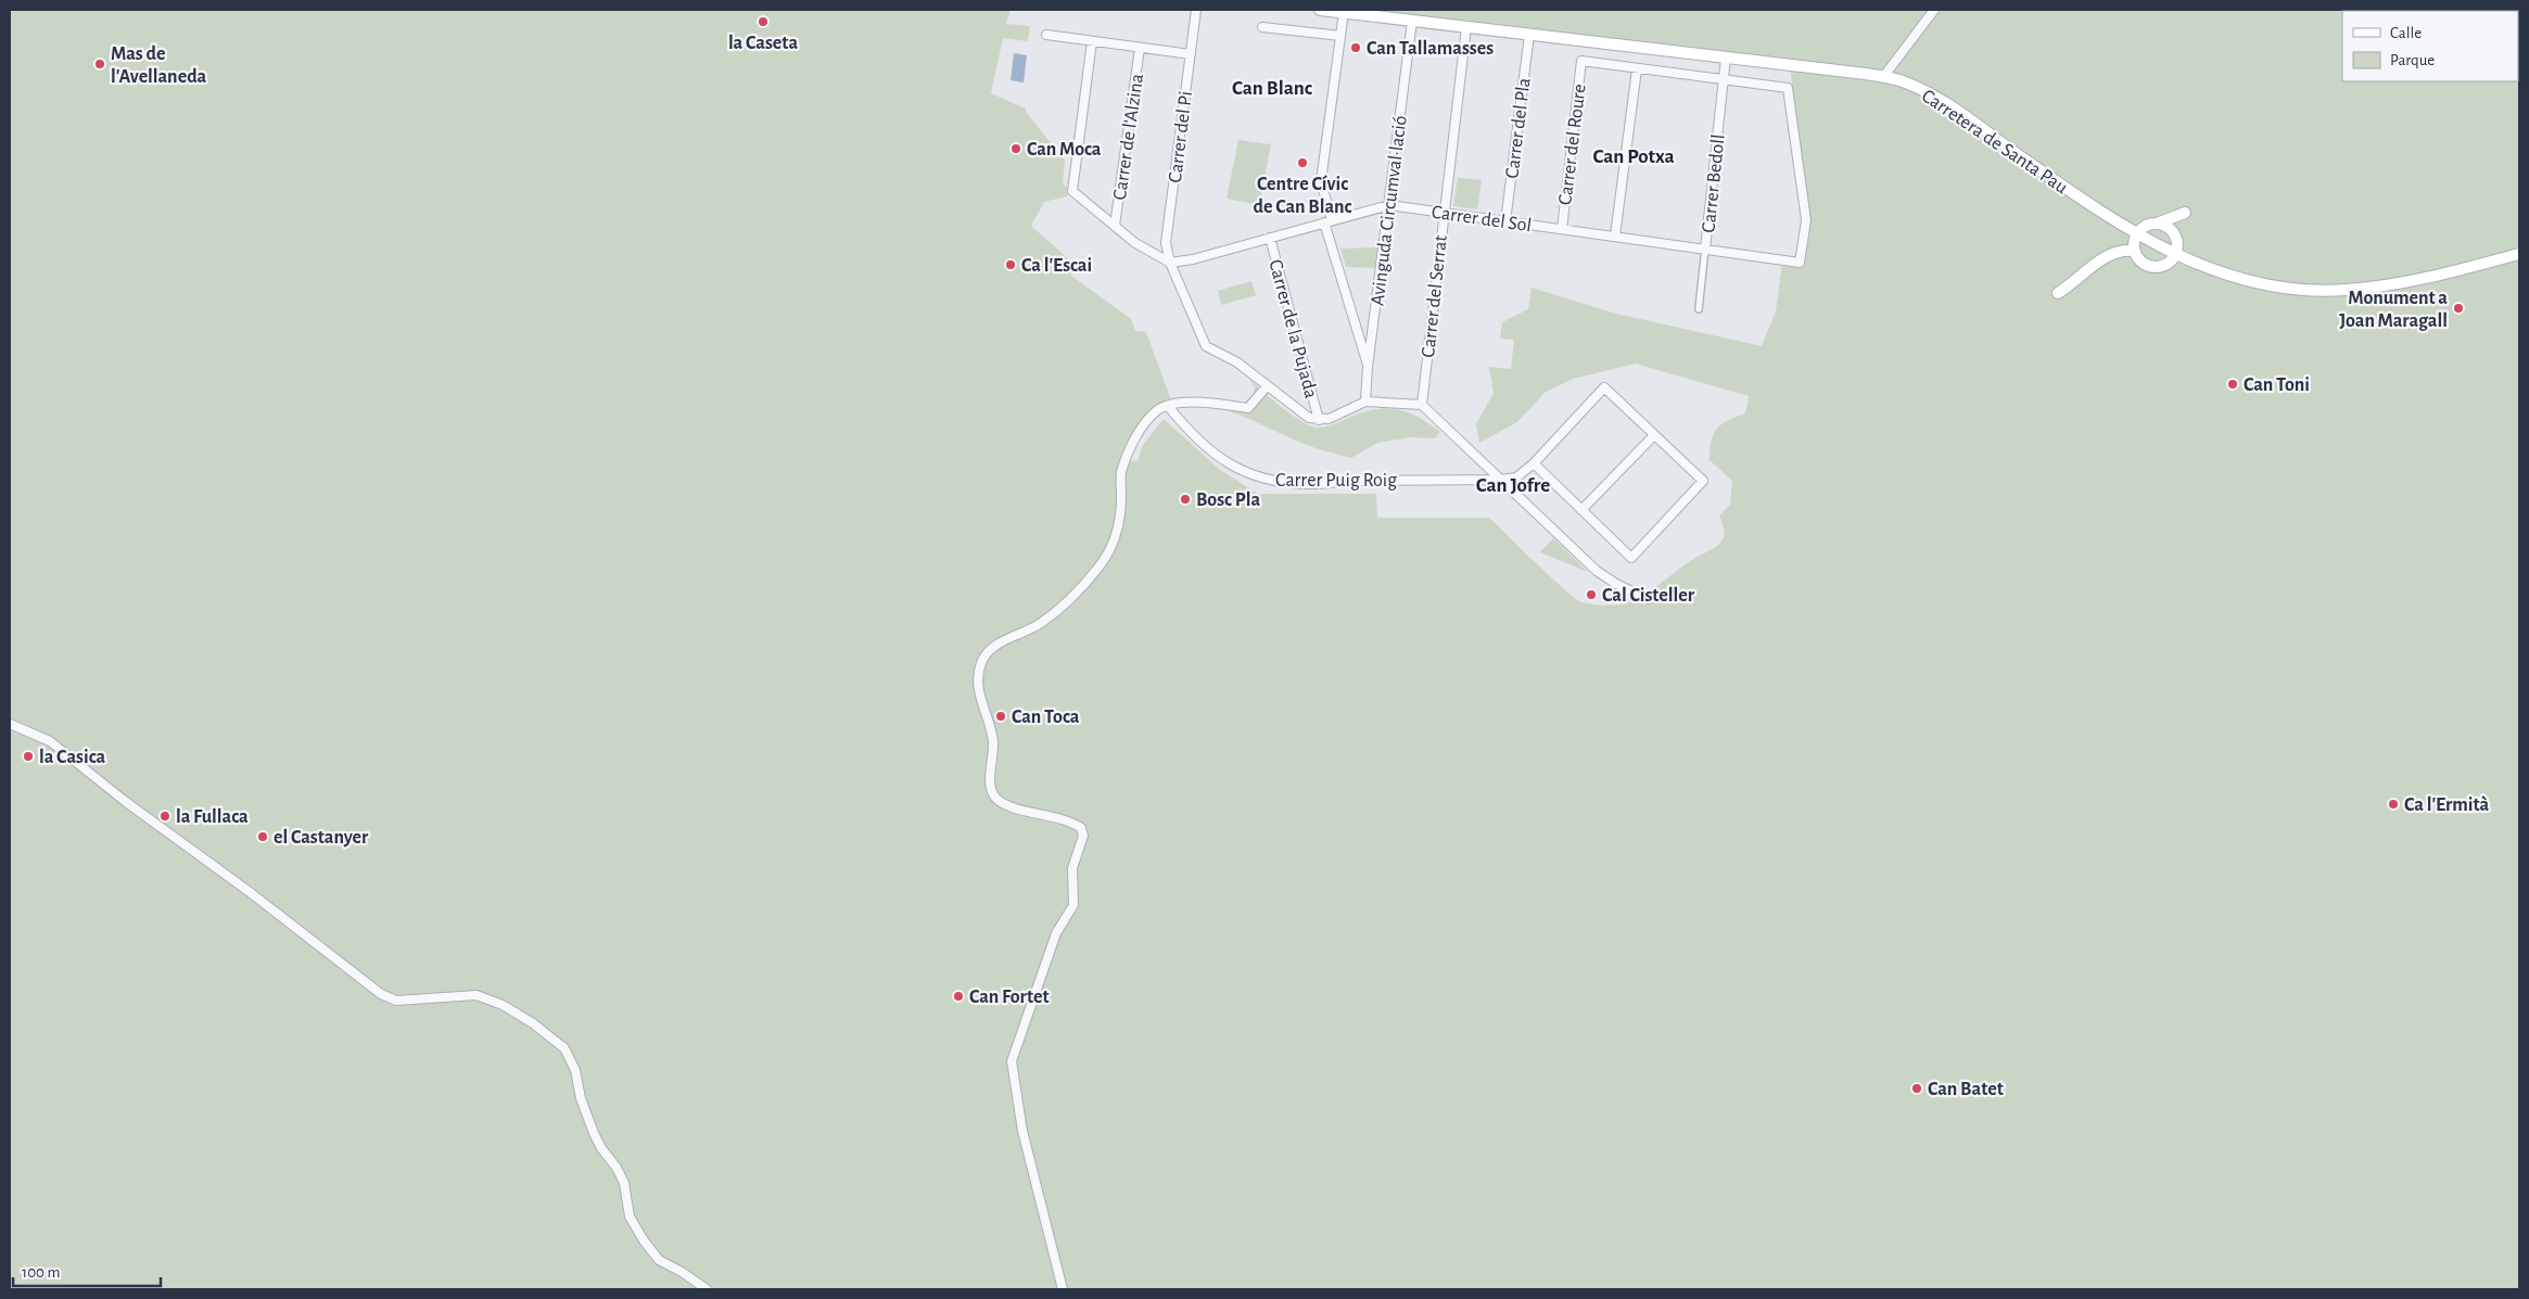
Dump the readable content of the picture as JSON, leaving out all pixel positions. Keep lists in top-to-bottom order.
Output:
{
  "streets": {
    "main road": ["Carretera de Santa Pau"],
    "street": [
      "Carrer del Pla",
      "Carrer de l'Alzina",
      "Carrer del Pi",
      "Carrer del Roure",
      "Carrer Bedoll",
      "Avinguda Circumval·lació",
      "Carrer del Sol",
      "Carrer del Serrat",
      "Carrer de la Pujada",
      "Carrer Puig Roig"
    ]
  },
  "crossings": [
    ["Carrer del Pla", "Carretera de Santa Pau"],
    ["Carrer del Pla", "Carrer del Sol"],
    ["Carrer del Pi", "Carrer del Sol"],
    ["Carretera de Santa Pau", "Carrer Bedoll"],
    ["Carretera de Santa Pau", "Avinguda Circumval·lació"],
    ["Carretera de Santa Pau", "Carrer del Serrat"],
    ["Carrer del Roure", "Carrer del Sol"],
    ["Carrer Bedoll", "Carrer del Sol"],
    ["Avinguda Circumval·lació", "Carrer del Sol"],
    ["Carrer del Sol", "Carrer del Serrat"],
    ["Carrer del Sol", "Carrer de la Pujada"]
  ],
  "districts": ["Can Blanc", "Can Potxa", "Can Jofre"],
  "places": [
    "la Caseta",
    "Can Tallamasses",
    "Mas de l'Avellaneda",
    "Can Moca",
    "Centre Cívic de Can Blanc",
    "Ca l'Escai",
    "Monument a Joan Maragall",
    "Can Toni",
    "Bosc Pla",
    "Cal Cisteller",
    "Can Toca",
    "la Casica",
    "Ca l'Ermità",
    "la Fullaca",
    "el Castanyer",
    "Can Fortet",
    "Can Batet"
  ],
  "legend": ["Calle", "Parque"],
  "scale_bar": "100 m"
}
